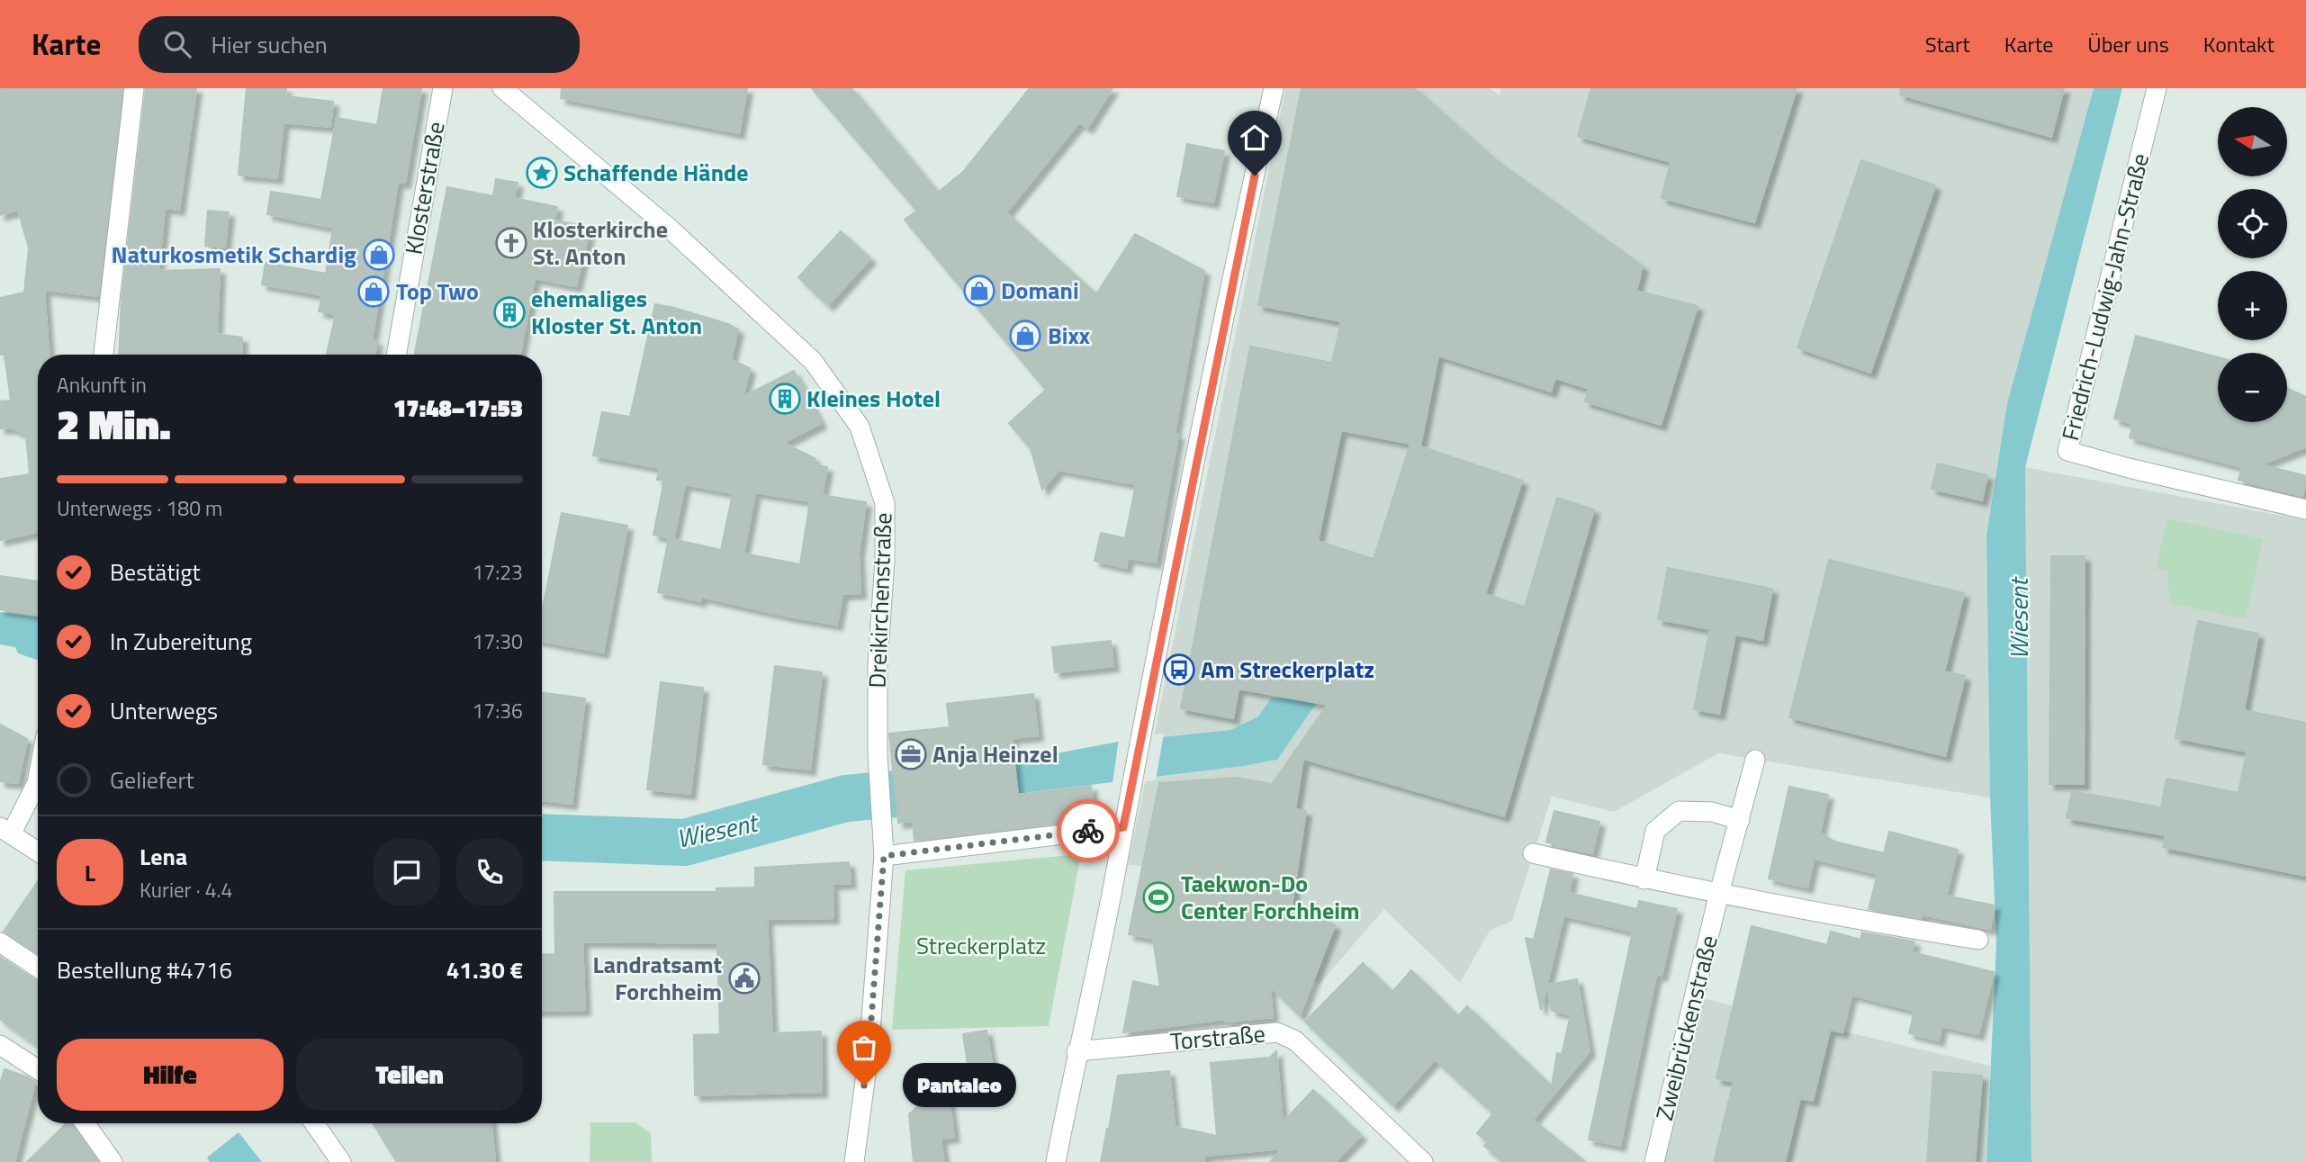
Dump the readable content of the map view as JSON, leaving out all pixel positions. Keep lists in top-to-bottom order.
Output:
{
  "streets": {
    "street": [
      "Klosterstraße",
      "Friedrich-Ludwig-Jahn-Straße",
      "Dreikirchenstraße",
      "Zweibrückenstraße",
      "Torstraße"
    ]
  },
  "water": ["Wiesent"],
  "parks": ["Streckerplatz"],
  "places": {
    "place": ["Schaffende Hände"],
    "church": ["Klosterkirche St. Anton"],
    "shop": [
      "Naturkosmetik Schardig",
      "Domani",
      "Top Two",
      "Bixx"
    ],
    "building": ["ehemaliges Kloster St. Anton", "Kleines Hotel"],
    "bus stop": ["Am Streckerplatz"],
    "office": ["Anja Heinzel"],
    "sports": ["Taekwon-Do Center Forchheim"],
    "public building": ["Landratsamt Forchheim"],
    "other": ["Pantaleo"]
  },
  "north": "left",
  "page": {
    "header": "Karte",
    "search": "Hier suchen",
    "nav": [
      "Start",
      "Karte",
      "Über uns",
      "Kontakt"
    ],
    "map_buttons": ["+", "−"],
    "heading": ["2 Min.", "Ankunft in", "17:48–17:53"],
    "panel": [
      "Lena",
      "Kurier · 4.4",
      "Bestellung #4716",
      "41.30 €"
    ],
    "bar": "Unterwegs · 180 m",
    "list": [
      ["Bestätigt", "17:23"],
      ["In Zubereitung", "17:30"],
      ["Unterwegs", "17:36"],
      "Geliefert"
    ],
    "round": "L",
    "buttons": ["Hilfe", "Teilen"],
    "bubble": "Pantaleo"
  }
}
